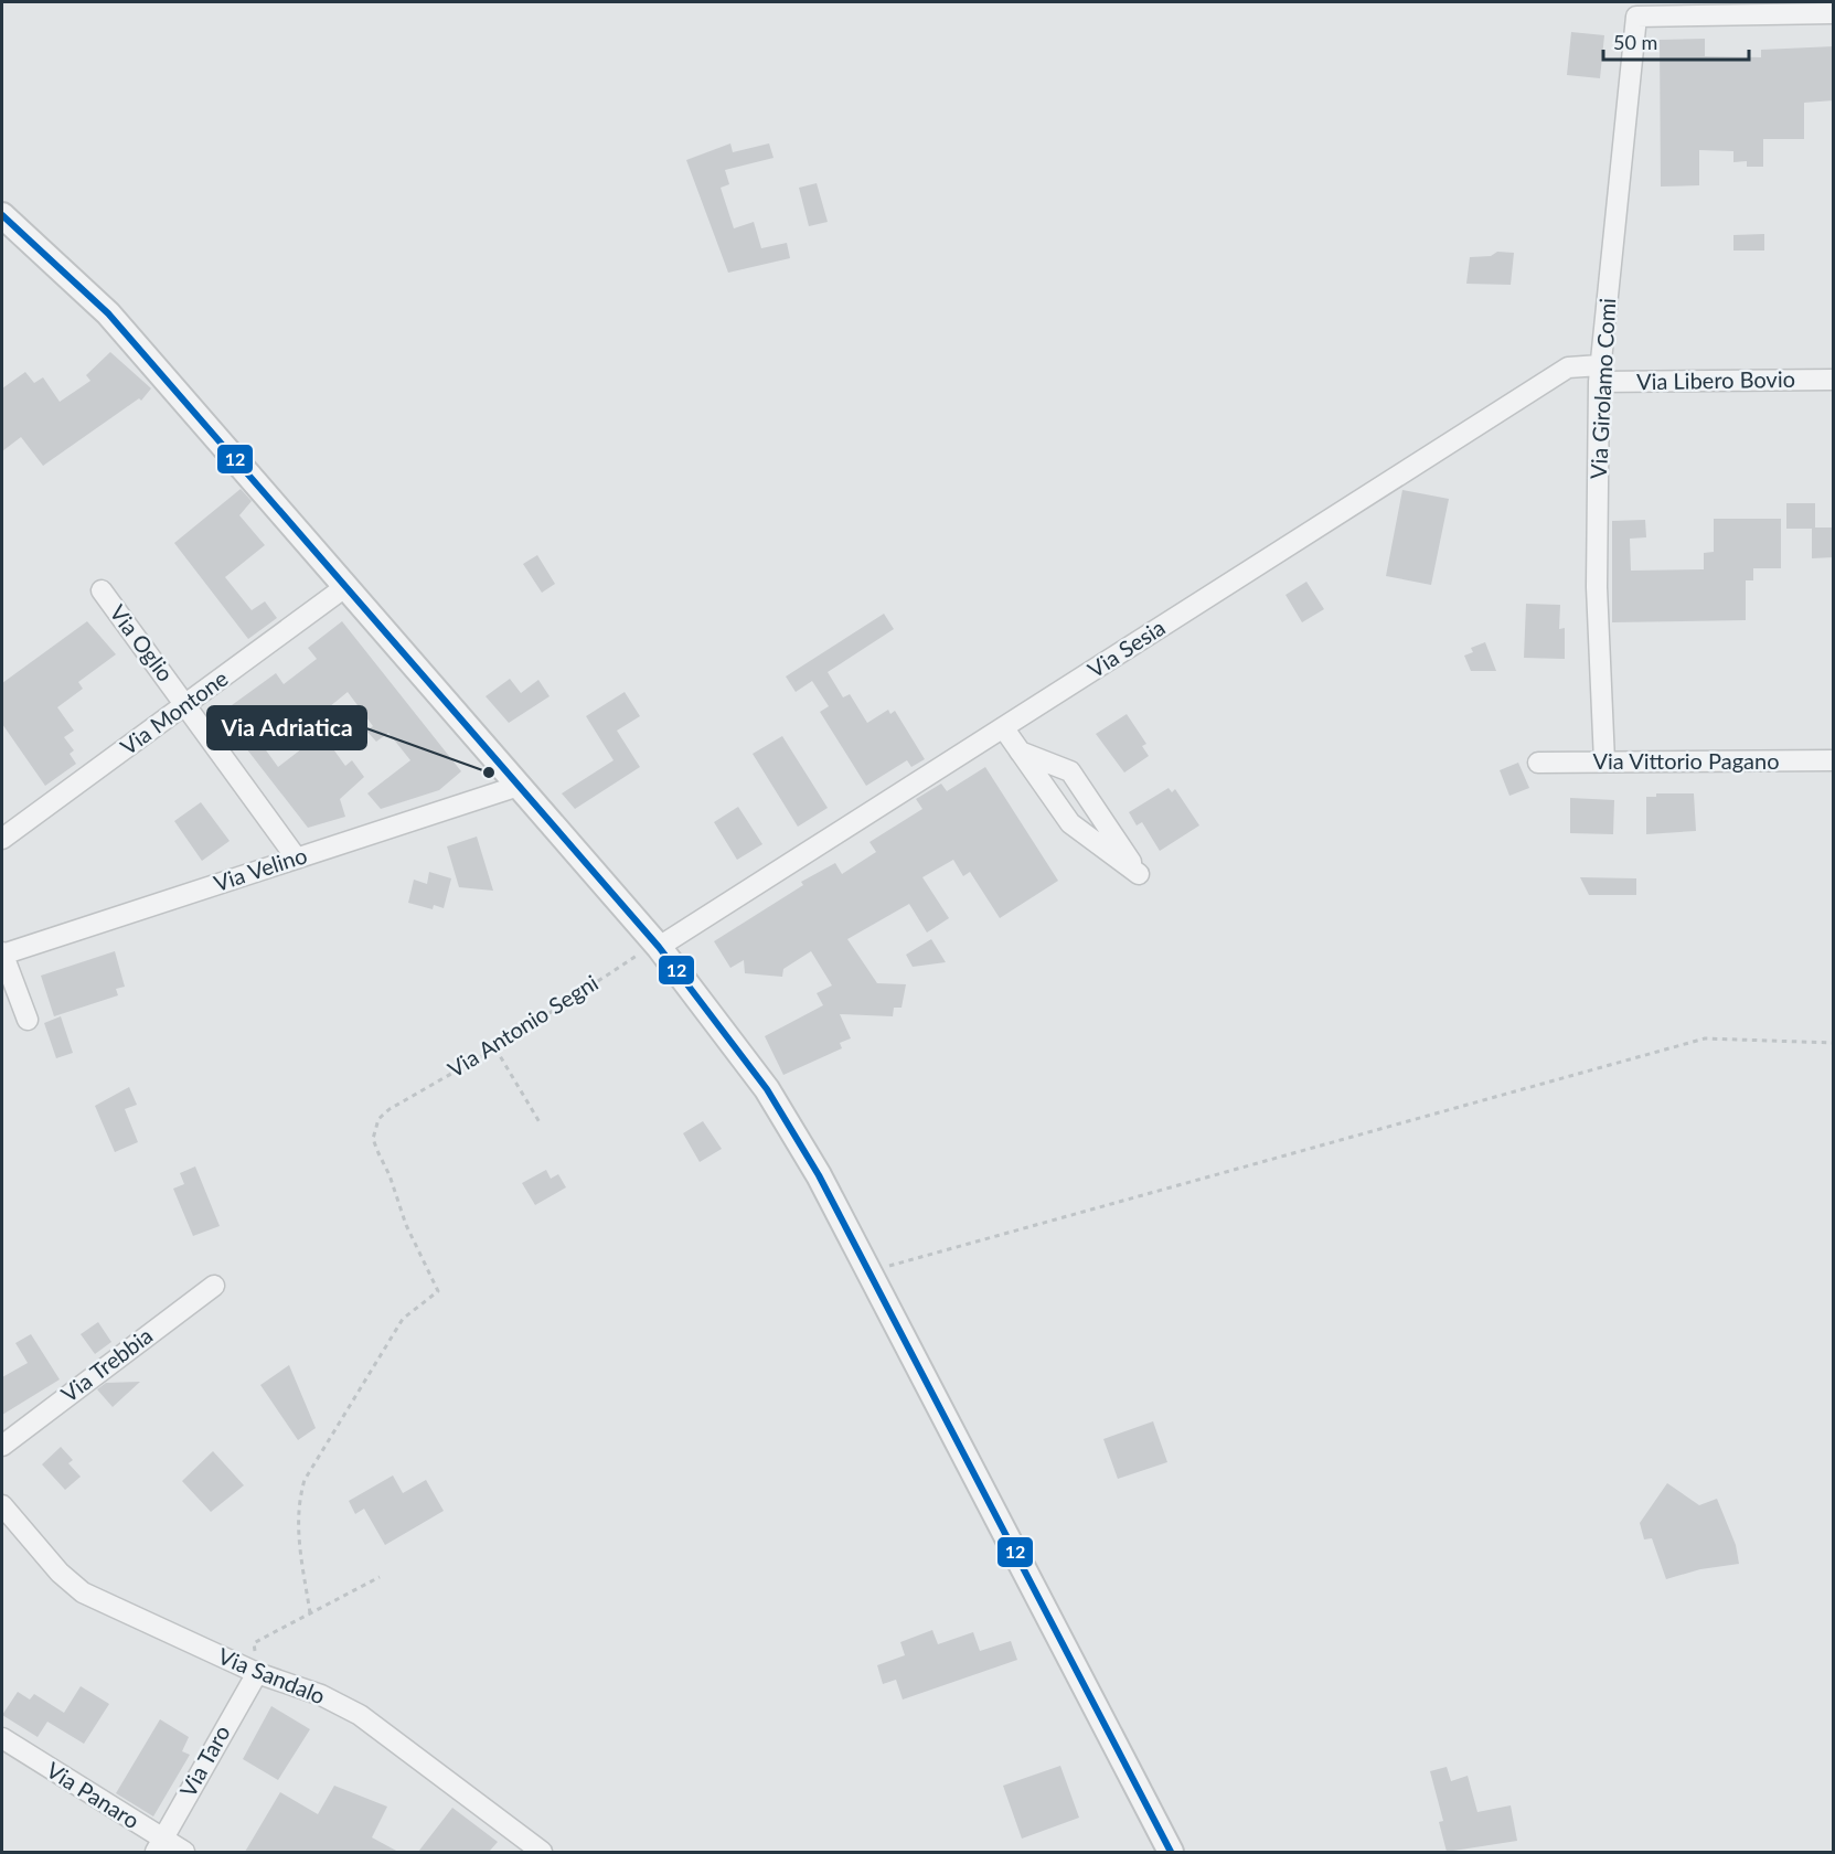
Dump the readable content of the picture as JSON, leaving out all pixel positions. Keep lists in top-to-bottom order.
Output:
{
  "streets": {
    "street": [
      "Via Libero Bovio",
      "Via Girolamo Comi",
      "Via Oglio",
      "Via Sesia",
      "Via Montone",
      "Via Vittorio Pagano",
      "Via Velino",
      "Via Trebbia",
      "Via Sandalo",
      "Via Taro",
      "Via Panaro"
    ],
    "path": ["Via Antonio Segni"]
  },
  "crossings": [
    ["Via Libero Bovio", "Via Girolamo Comi"],
    ["Via Libero Bovio", "Via Sesia"],
    ["Via Girolamo Comi", "Via Sesia"],
    ["Via Girolamo Comi", "Via Vittorio Pagano"],
    ["Via Oglio", "Via Montone"],
    ["Via Oglio", "Via Velino"],
    ["Via Sesia", "Via Antonio Segni"],
    ["Via Sandalo", "Via Taro"],
    ["Via Taro", "Via Panaro"]
  ],
  "places": ["Via Adriatica"],
  "lines": ["transit line 12"],
  "scale_bar": "50 m"
}
